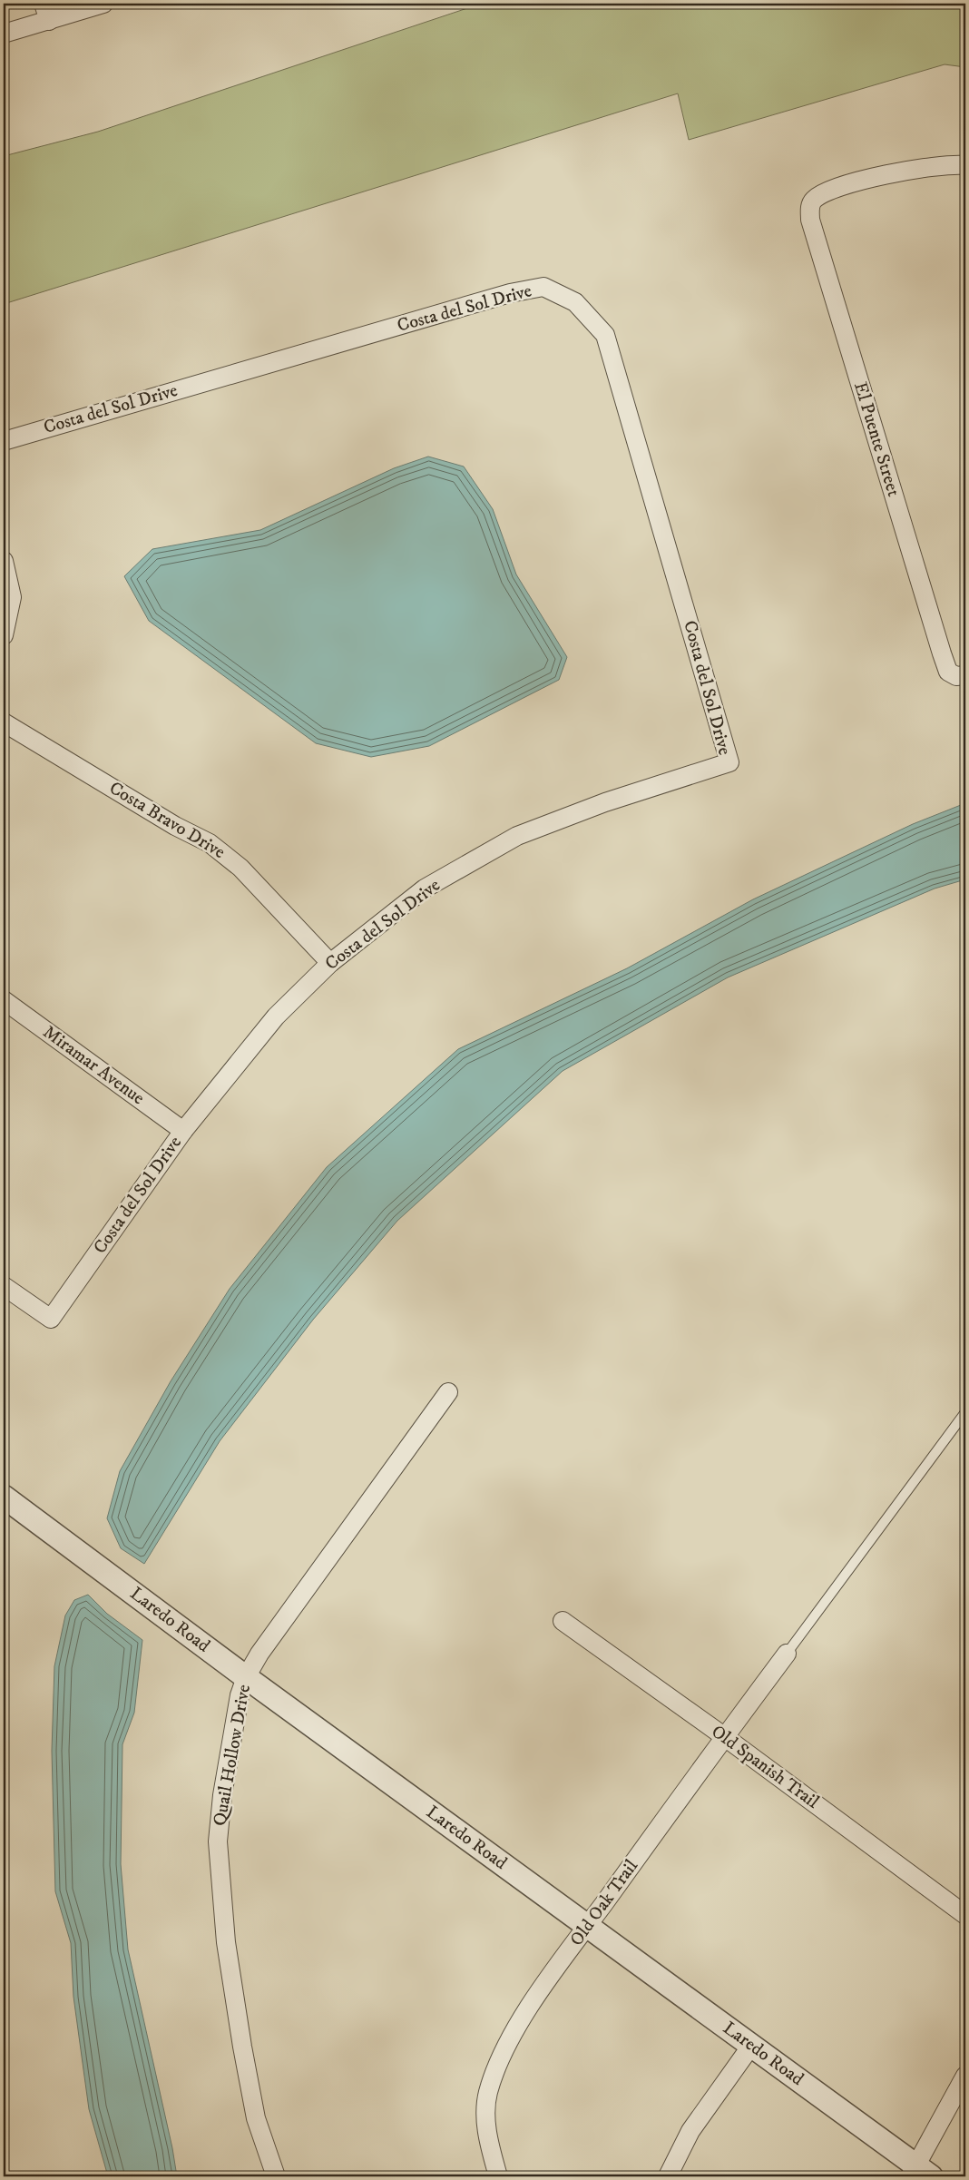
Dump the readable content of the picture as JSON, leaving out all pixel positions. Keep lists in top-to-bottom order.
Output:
{
  "streets": {
    "street": [
      "Costa del Sol Drive",
      "El Puente Street",
      "Costa Bravo Drive",
      "Miramar Avenue",
      "Laredo Road",
      "Quail Hollow Drive",
      "Old Spanish Trail",
      "Old Oak Trail"
    ]
  },
  "crossings": [
    ["Costa del Sol Drive", "Costa Bravo Drive"],
    ["Costa del Sol Drive", "Miramar Avenue"],
    ["Laredo Road", "Quail Hollow Drive"],
    ["Laredo Road", "Old Oak Trail"],
    ["Old Spanish Trail", "Old Oak Trail"]
  ]
}
